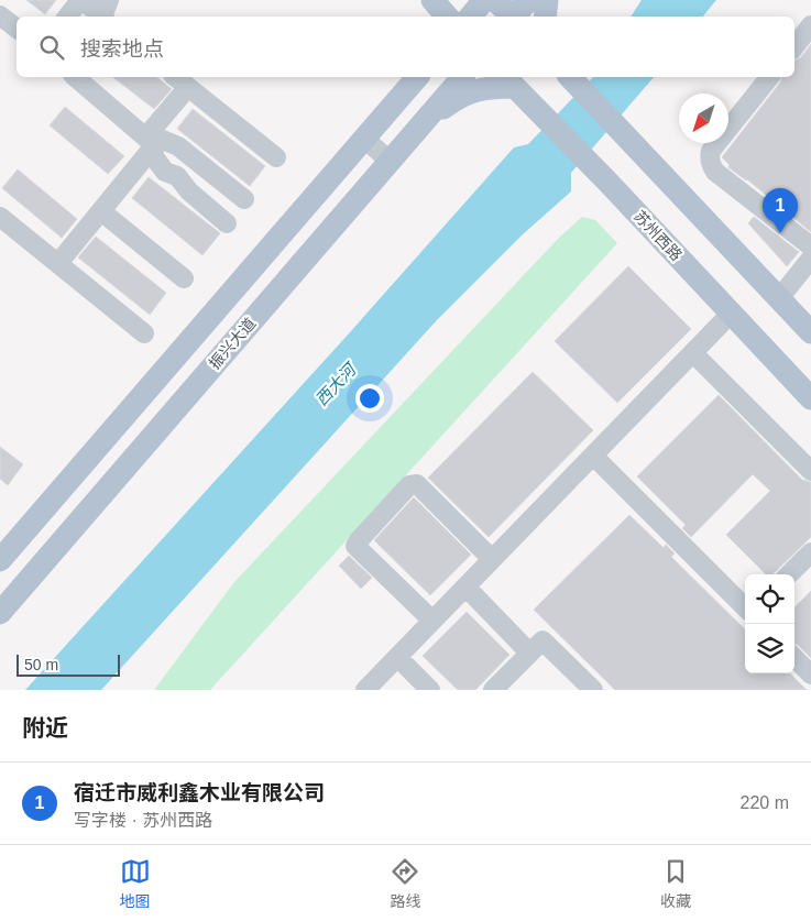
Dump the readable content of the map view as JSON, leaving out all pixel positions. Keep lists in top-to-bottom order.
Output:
{
  "streets": {
    "main road": ["苏州西路", "振兴大道"]
  },
  "water": ["西大河"],
  "scale_bar": "50 m",
  "north": "bottom left",
  "page": {
    "search": "搜索地点",
    "pins": "1",
    "scale": "50 m",
    "heading": "附近",
    "list": [
      {
        "mark": "1",
        "name": "宿迁市威利鑫木业有限公司",
        "note": "写字楼 · 苏州西路",
        "value": "220 m"
      }
    ],
    "nav": ["地图", "路线", "收藏"]
  }
}
